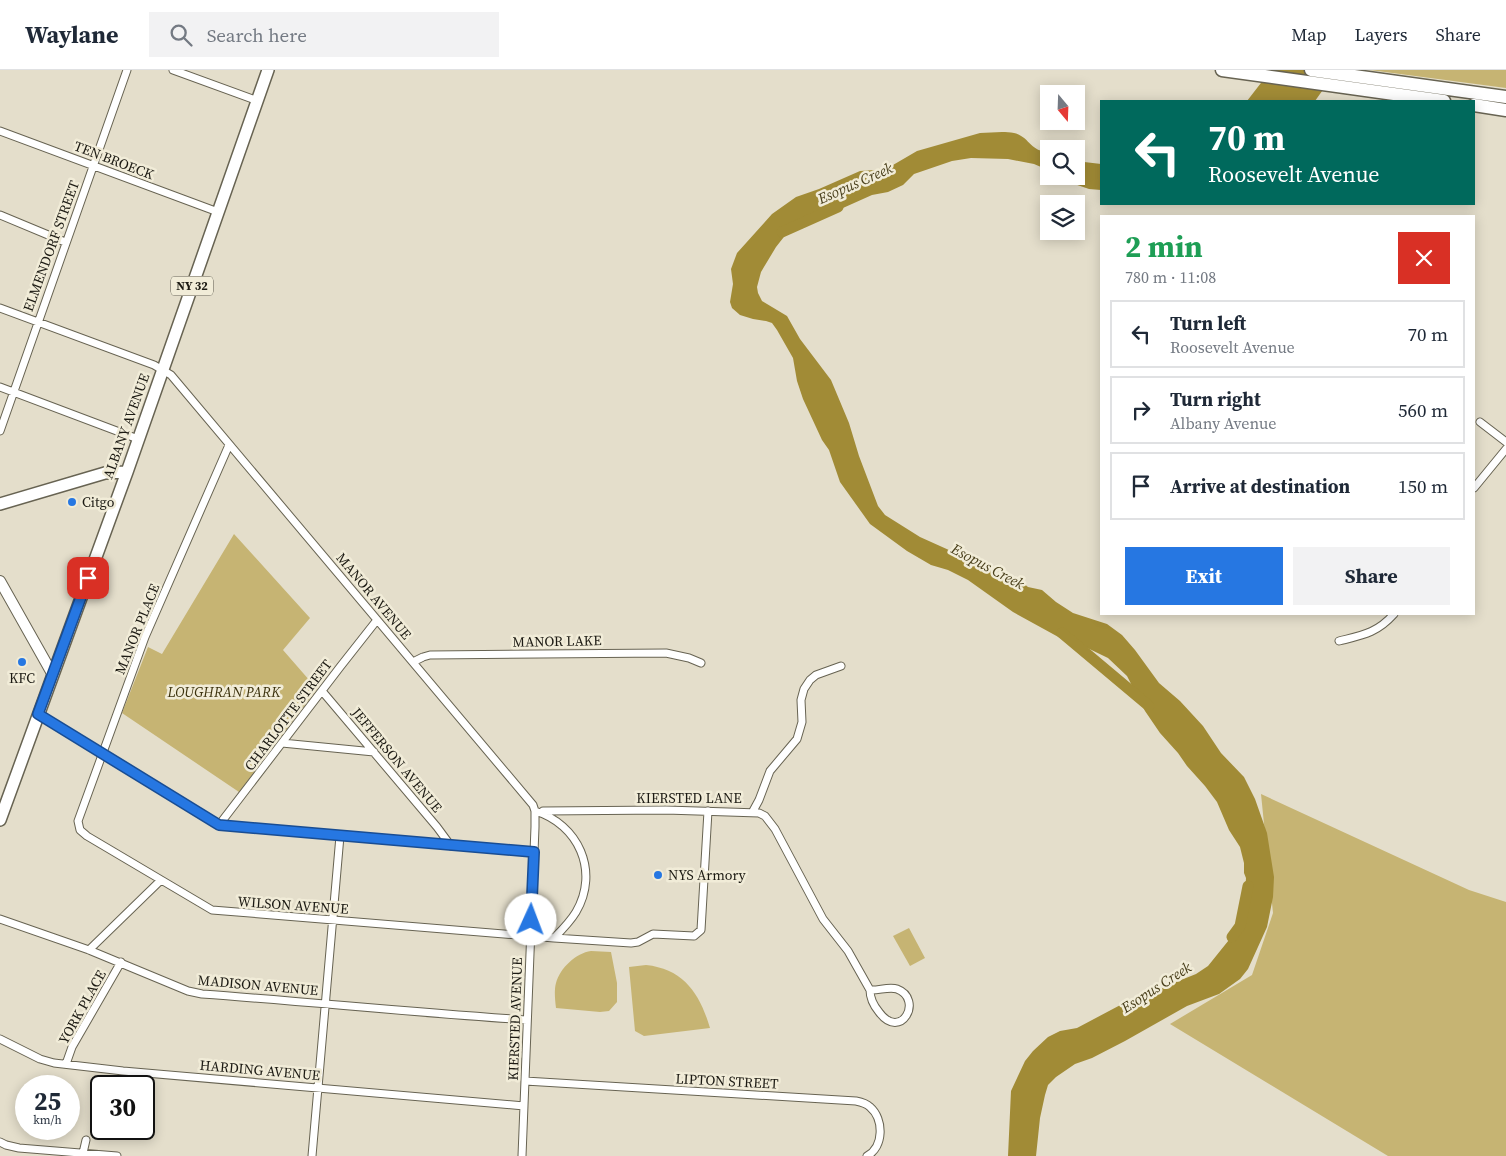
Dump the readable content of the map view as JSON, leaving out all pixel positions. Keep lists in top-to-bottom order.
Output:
{
  "streets": {
    "main road": ["NY 32", "ALBANY AVENUE"],
    "street": [
      "TEN BROECK",
      "ELMENDORF STREET",
      "MANOR AVENUE",
      "MANOR PLACE",
      "MANOR LAKE",
      "CHARLOTTE STREET",
      "JEFFERSON AVENUE",
      "KIERSTED LANE",
      "WILSON AVENUE",
      "MADISON AVENUE",
      "YORK PLACE",
      "KIERSTED AVENUE",
      "HARDING AVENUE",
      "LIPTON STREET"
    ]
  },
  "crossings": [
    ["TEN BROECK", "ELMENDORF STREET"],
    ["TEN BROECK", "ALBANY AVENUE"],
    ["ALBANY AVENUE", "MANOR AVENUE"],
    ["MANOR AVENUE", "MANOR PLACE"],
    ["MANOR AVENUE", "MANOR LAKE"],
    ["MANOR AVENUE", "CHARLOTTE STREET"],
    ["MANOR AVENUE", "KIERSTED LANE"],
    ["MANOR PLACE", "WILSON AVENUE"],
    ["CHARLOTTE STREET", "JEFFERSON AVENUE"],
    ["KIERSTED LANE", "WILSON AVENUE"],
    ["WILSON AVENUE", "KIERSTED AVENUE"],
    ["MADISON AVENUE", "YORK PLACE"],
    ["MADISON AVENUE", "KIERSTED AVENUE"],
    ["YORK PLACE", "HARDING AVENUE"],
    ["KIERSTED AVENUE", "HARDING AVENUE"],
    ["KIERSTED AVENUE", "LIPTON STREET"]
  ],
  "water": ["Esopus Creek"],
  "parks": ["LOUGHRAN PARK"],
  "places": ["Citgo", "KFC", "NYS Armory"],
  "north": "bottom",
  "page": {
    "header": "Waylane",
    "search": "Search here",
    "nav": ["Map", "Layers", "Share"],
    "turn": ["70 m", "Roosevelt Avenue"],
    "heading": ["2 min", "780 m · 11:08"],
    "list": [
      {
        "name": "Turn left",
        "note": "Roosevelt Avenue",
        "value": "70 m"
      },
      {
        "name": "Turn right",
        "note": "Albany Avenue",
        "value": "560 m"
      },
      {
        "name": "Arrive at destination",
        "value": "150 m"
      }
    ],
    "buttons": ["Exit", "Share"],
    "speed": "25 km/h",
    "limit": "30"
  }
}
